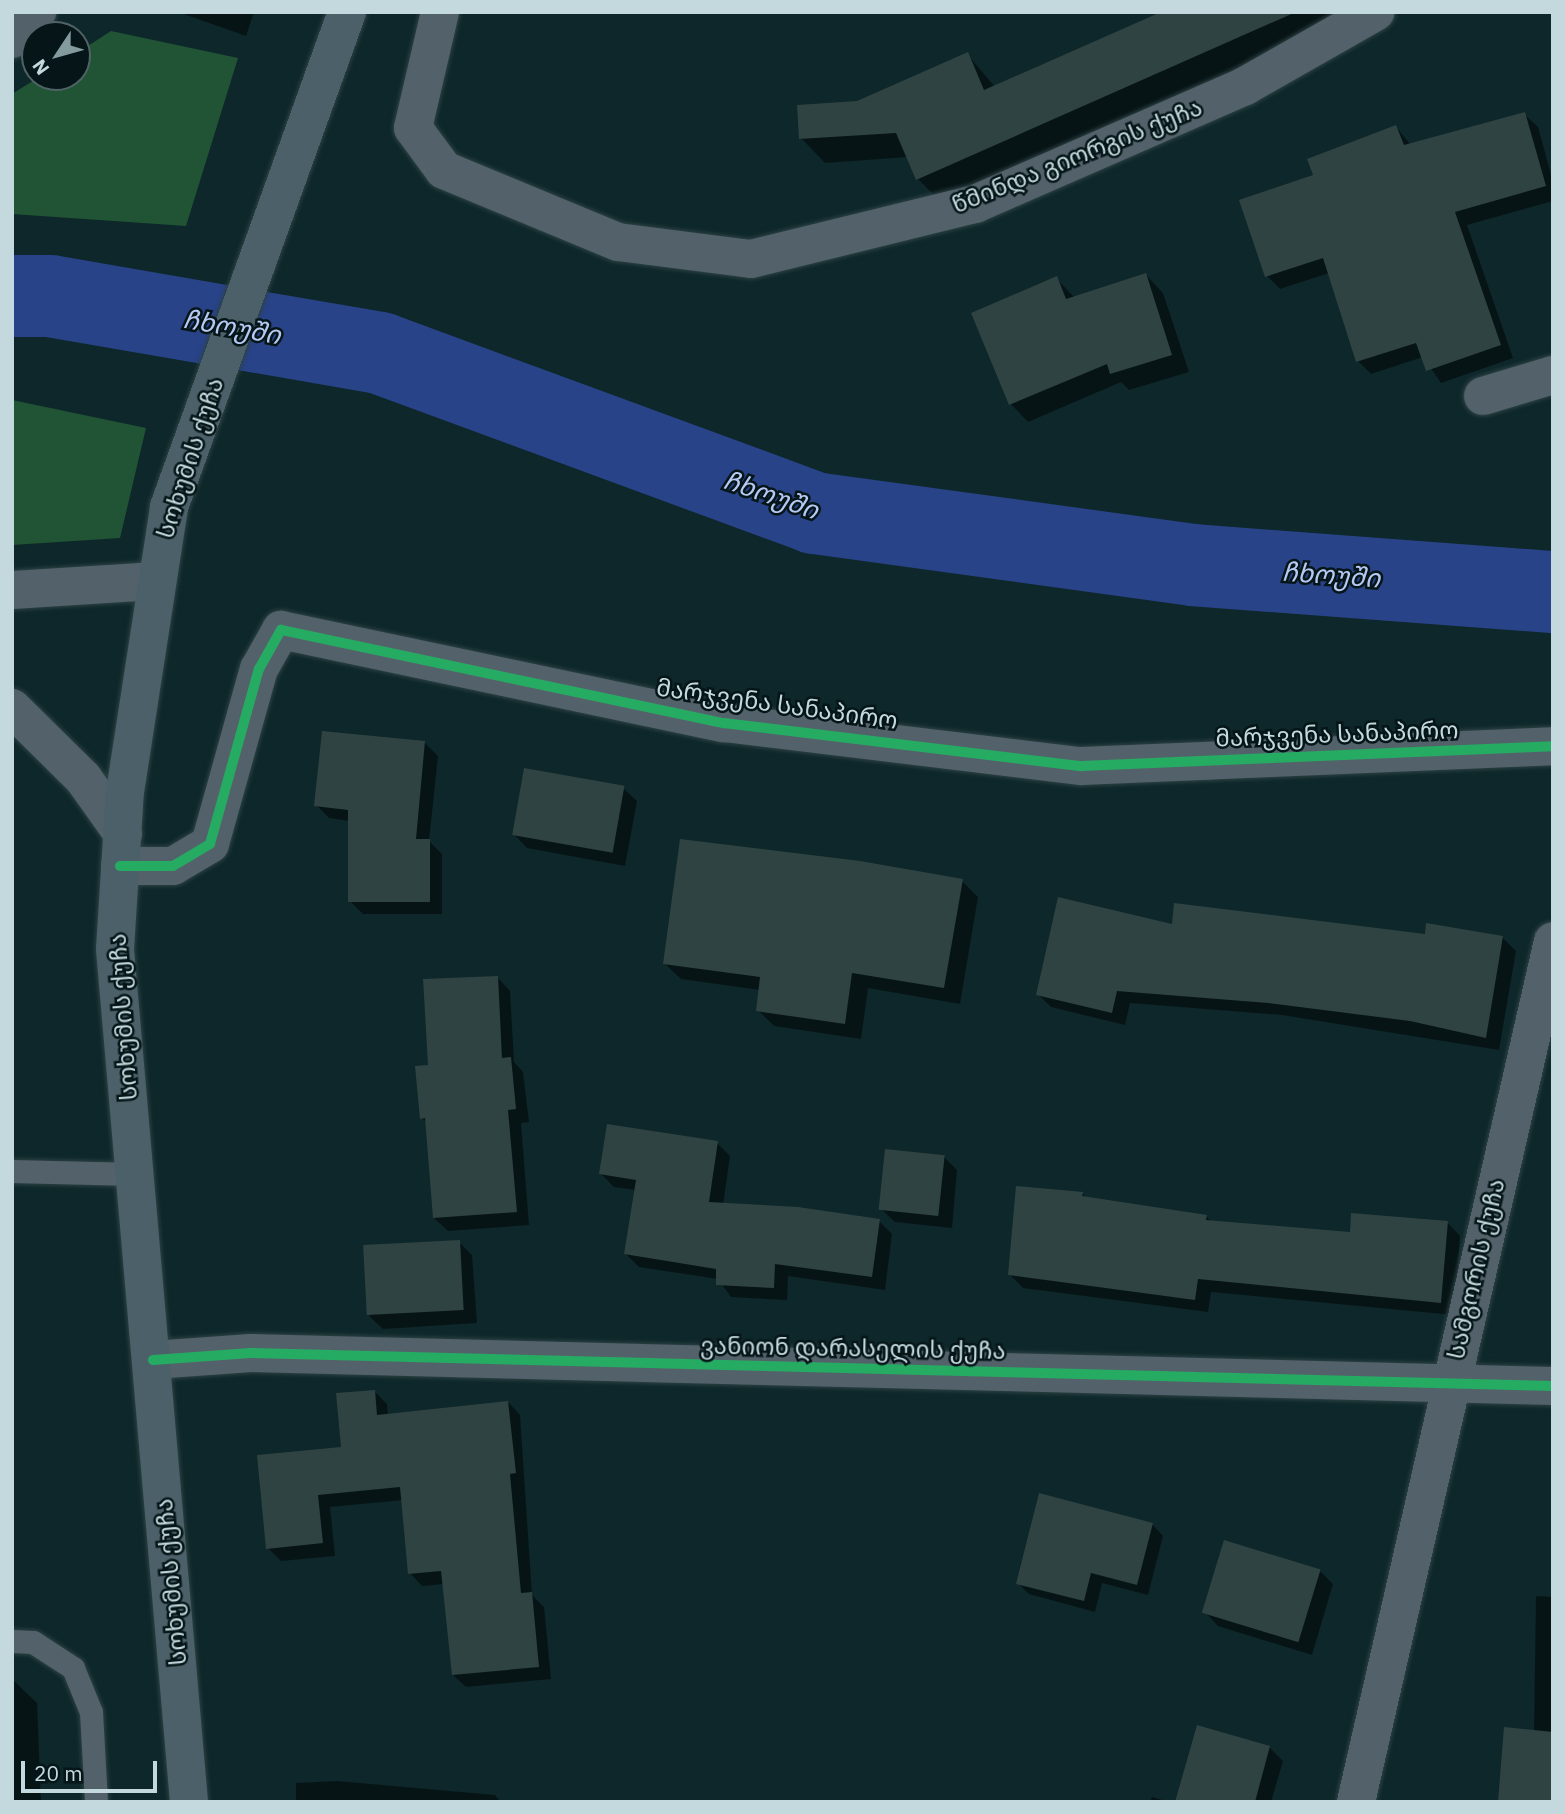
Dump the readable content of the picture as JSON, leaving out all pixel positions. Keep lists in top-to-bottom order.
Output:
{
  "streets": {
    "highway": ["სოხუმის ქუჩა"],
    "street": [
      "წმინდა გიორგის ქუჩა",
      "მარჯვენა სანაპირო",
      "სამგორის ქუჩა",
      "ვანიონ დარასელის ქუჩა"
    ]
  },
  "crossings": [
    ["სოხუმის ქუჩა", "მარჯვენა სანაპირო"],
    ["სოხუმის ქუჩა", "ვანიონ დარასელის ქუჩა"],
    ["სამგორის ქუჩა", "ვანიონ დარასელის ქუჩა"]
  ],
  "water": ["ჩხოუში"],
  "scale_bar": "20 m",
  "north": "bottom left"
}
